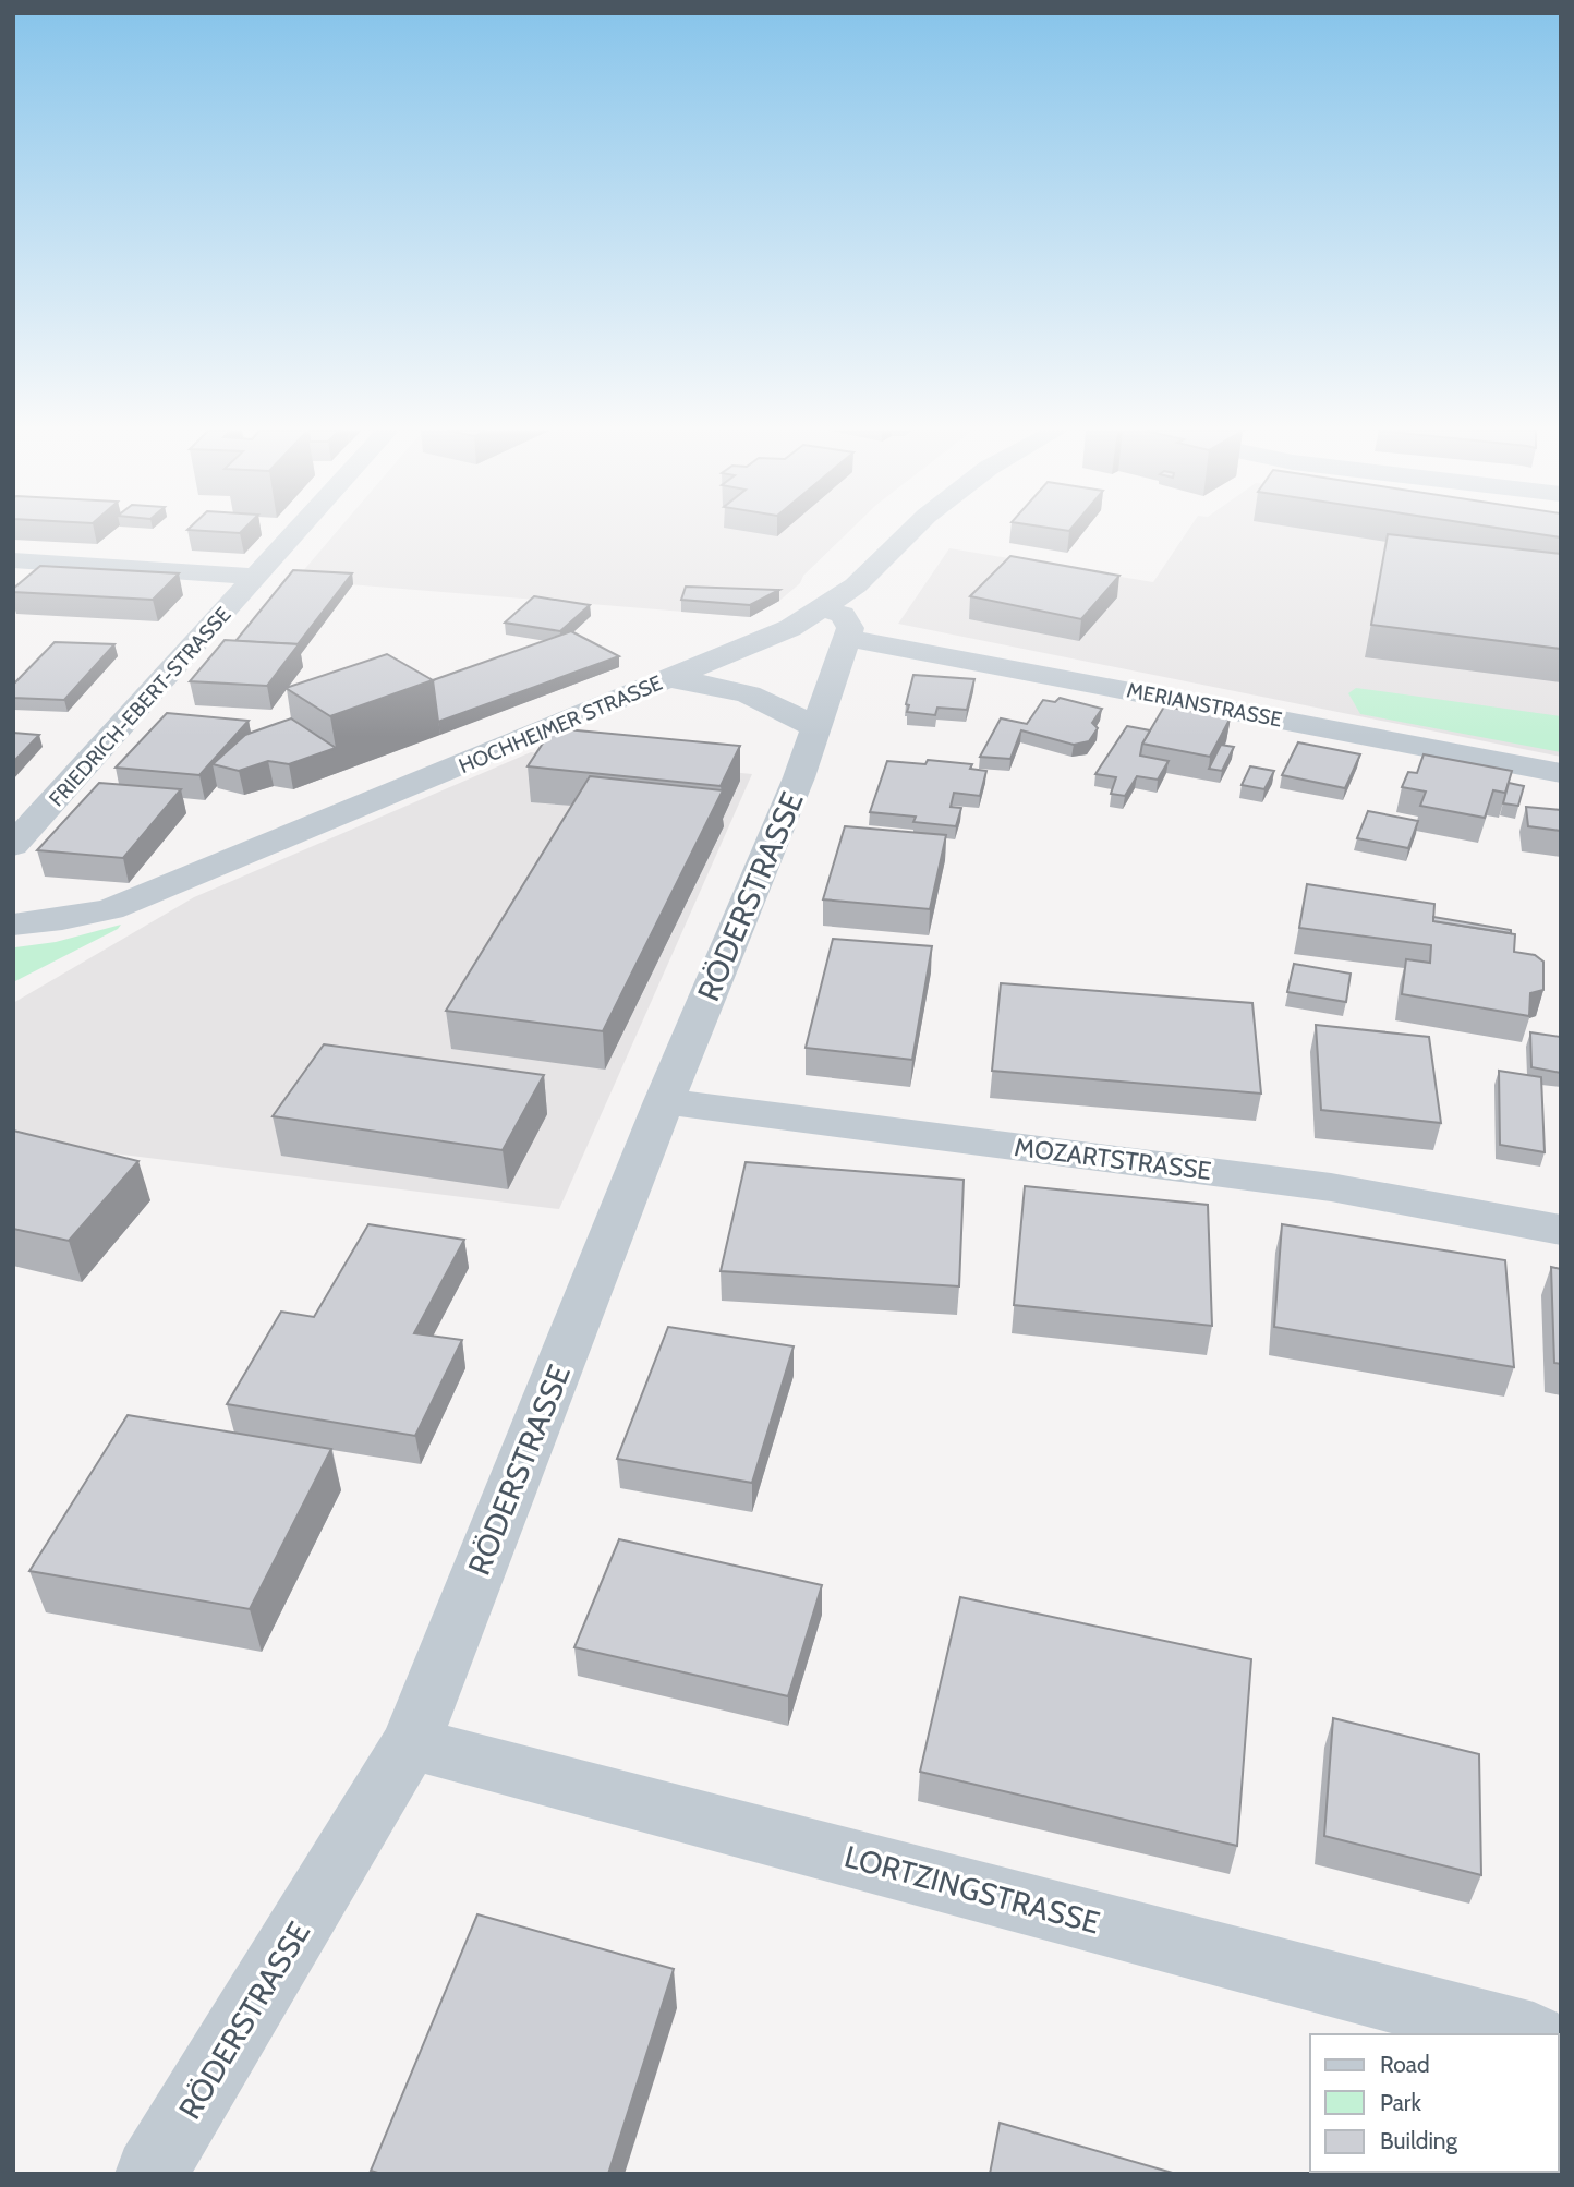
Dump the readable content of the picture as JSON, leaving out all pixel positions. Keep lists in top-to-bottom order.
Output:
{
  "streets": {
    "street": [
      "MERIANSTRASSE",
      "FRIEDRICH-EBERT-STRASSE",
      "HOCHHEIMER STRASSE",
      "RÖDERSTRASSE",
      "MOZARTSTRASSE",
      "LORTZINGSTRASSE"
    ]
  },
  "crossings": [
    ["MERIANSTRASSE", "HOCHHEIMER STRASSE"],
    ["MERIANSTRASSE", "RÖDERSTRASSE"],
    ["HOCHHEIMER STRASSE", "RÖDERSTRASSE"],
    ["RÖDERSTRASSE", "MOZARTSTRASSE"],
    ["RÖDERSTRASSE", "LORTZINGSTRASSE"]
  ],
  "legend": ["Road", "Park", "Building"]
}
